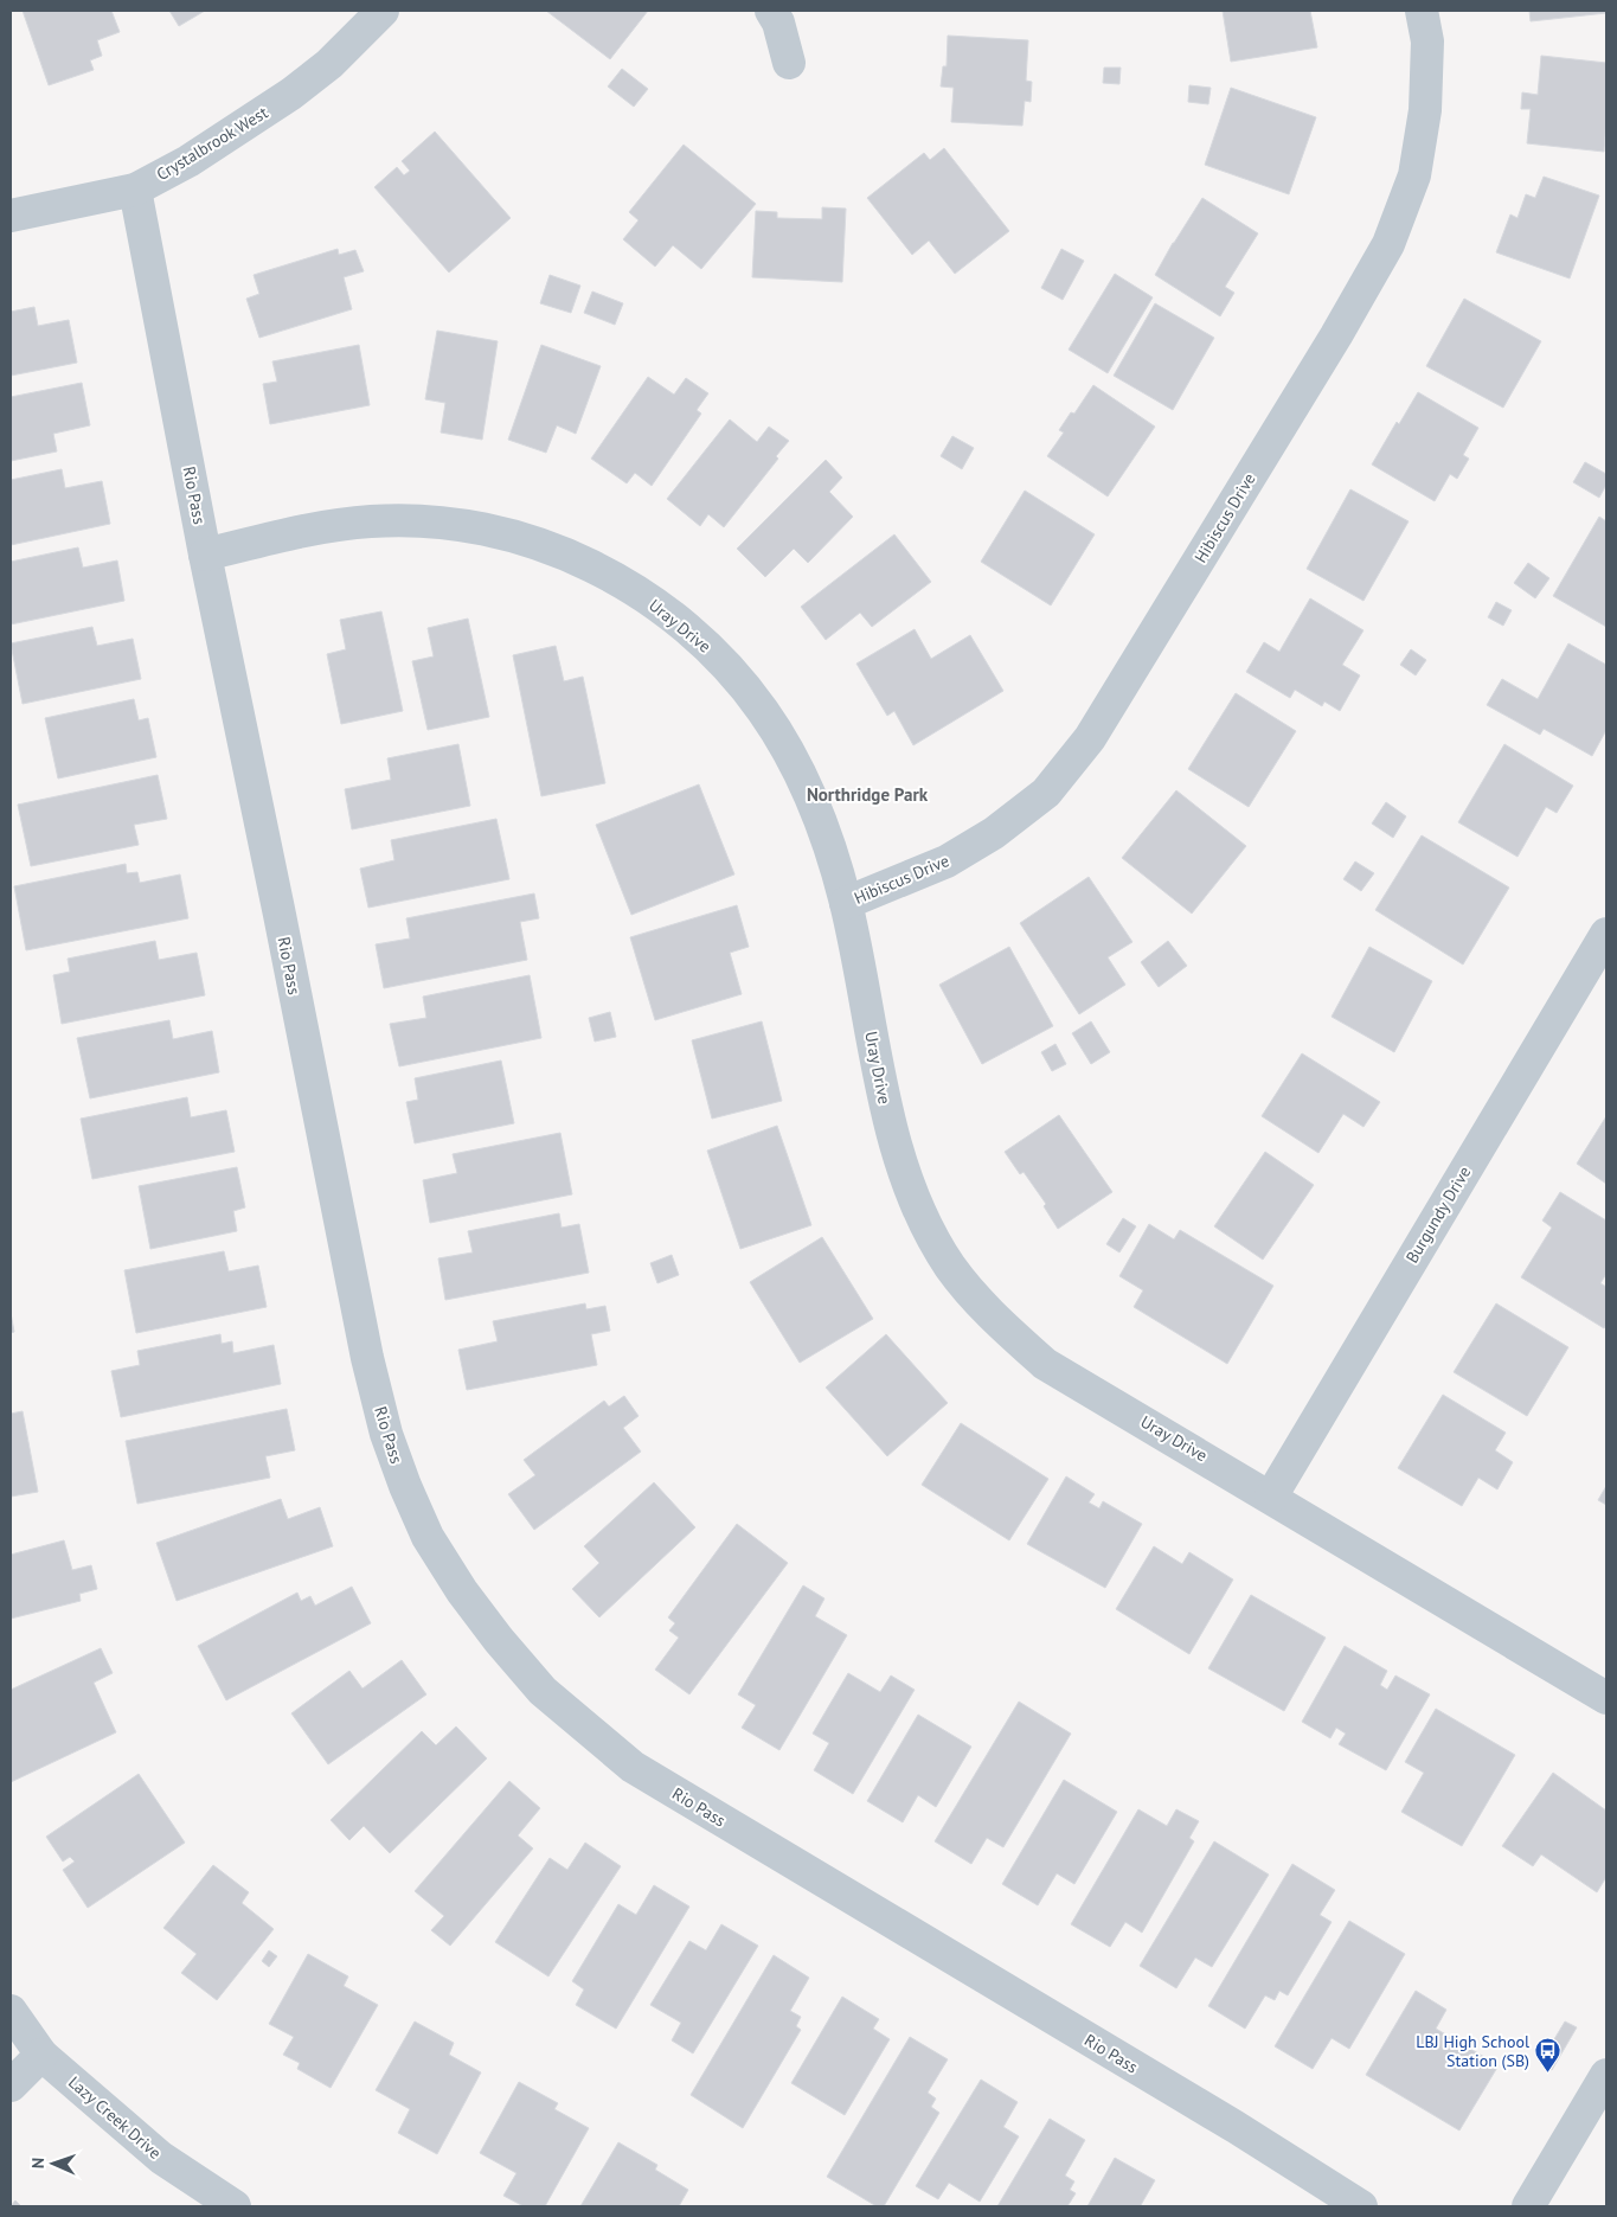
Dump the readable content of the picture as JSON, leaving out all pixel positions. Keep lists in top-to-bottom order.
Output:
{
  "streets": {
    "street": [
      "Crystalbrook West",
      "Rio Pass",
      "Hibiscus Drive",
      "Uray Drive",
      "Burgundy Drive",
      "Lazy Creek Drive"
    ]
  },
  "crossings": [
    ["Crystalbrook West", "Rio Pass"],
    ["Rio Pass", "Uray Drive"],
    ["Hibiscus Drive", "Uray Drive"],
    ["Uray Drive", "Burgundy Drive"]
  ],
  "districts": ["Northridge Park"],
  "places": {
    "bus stop": ["LBJ High School Station (SB)"]
  },
  "north": "left"
}
